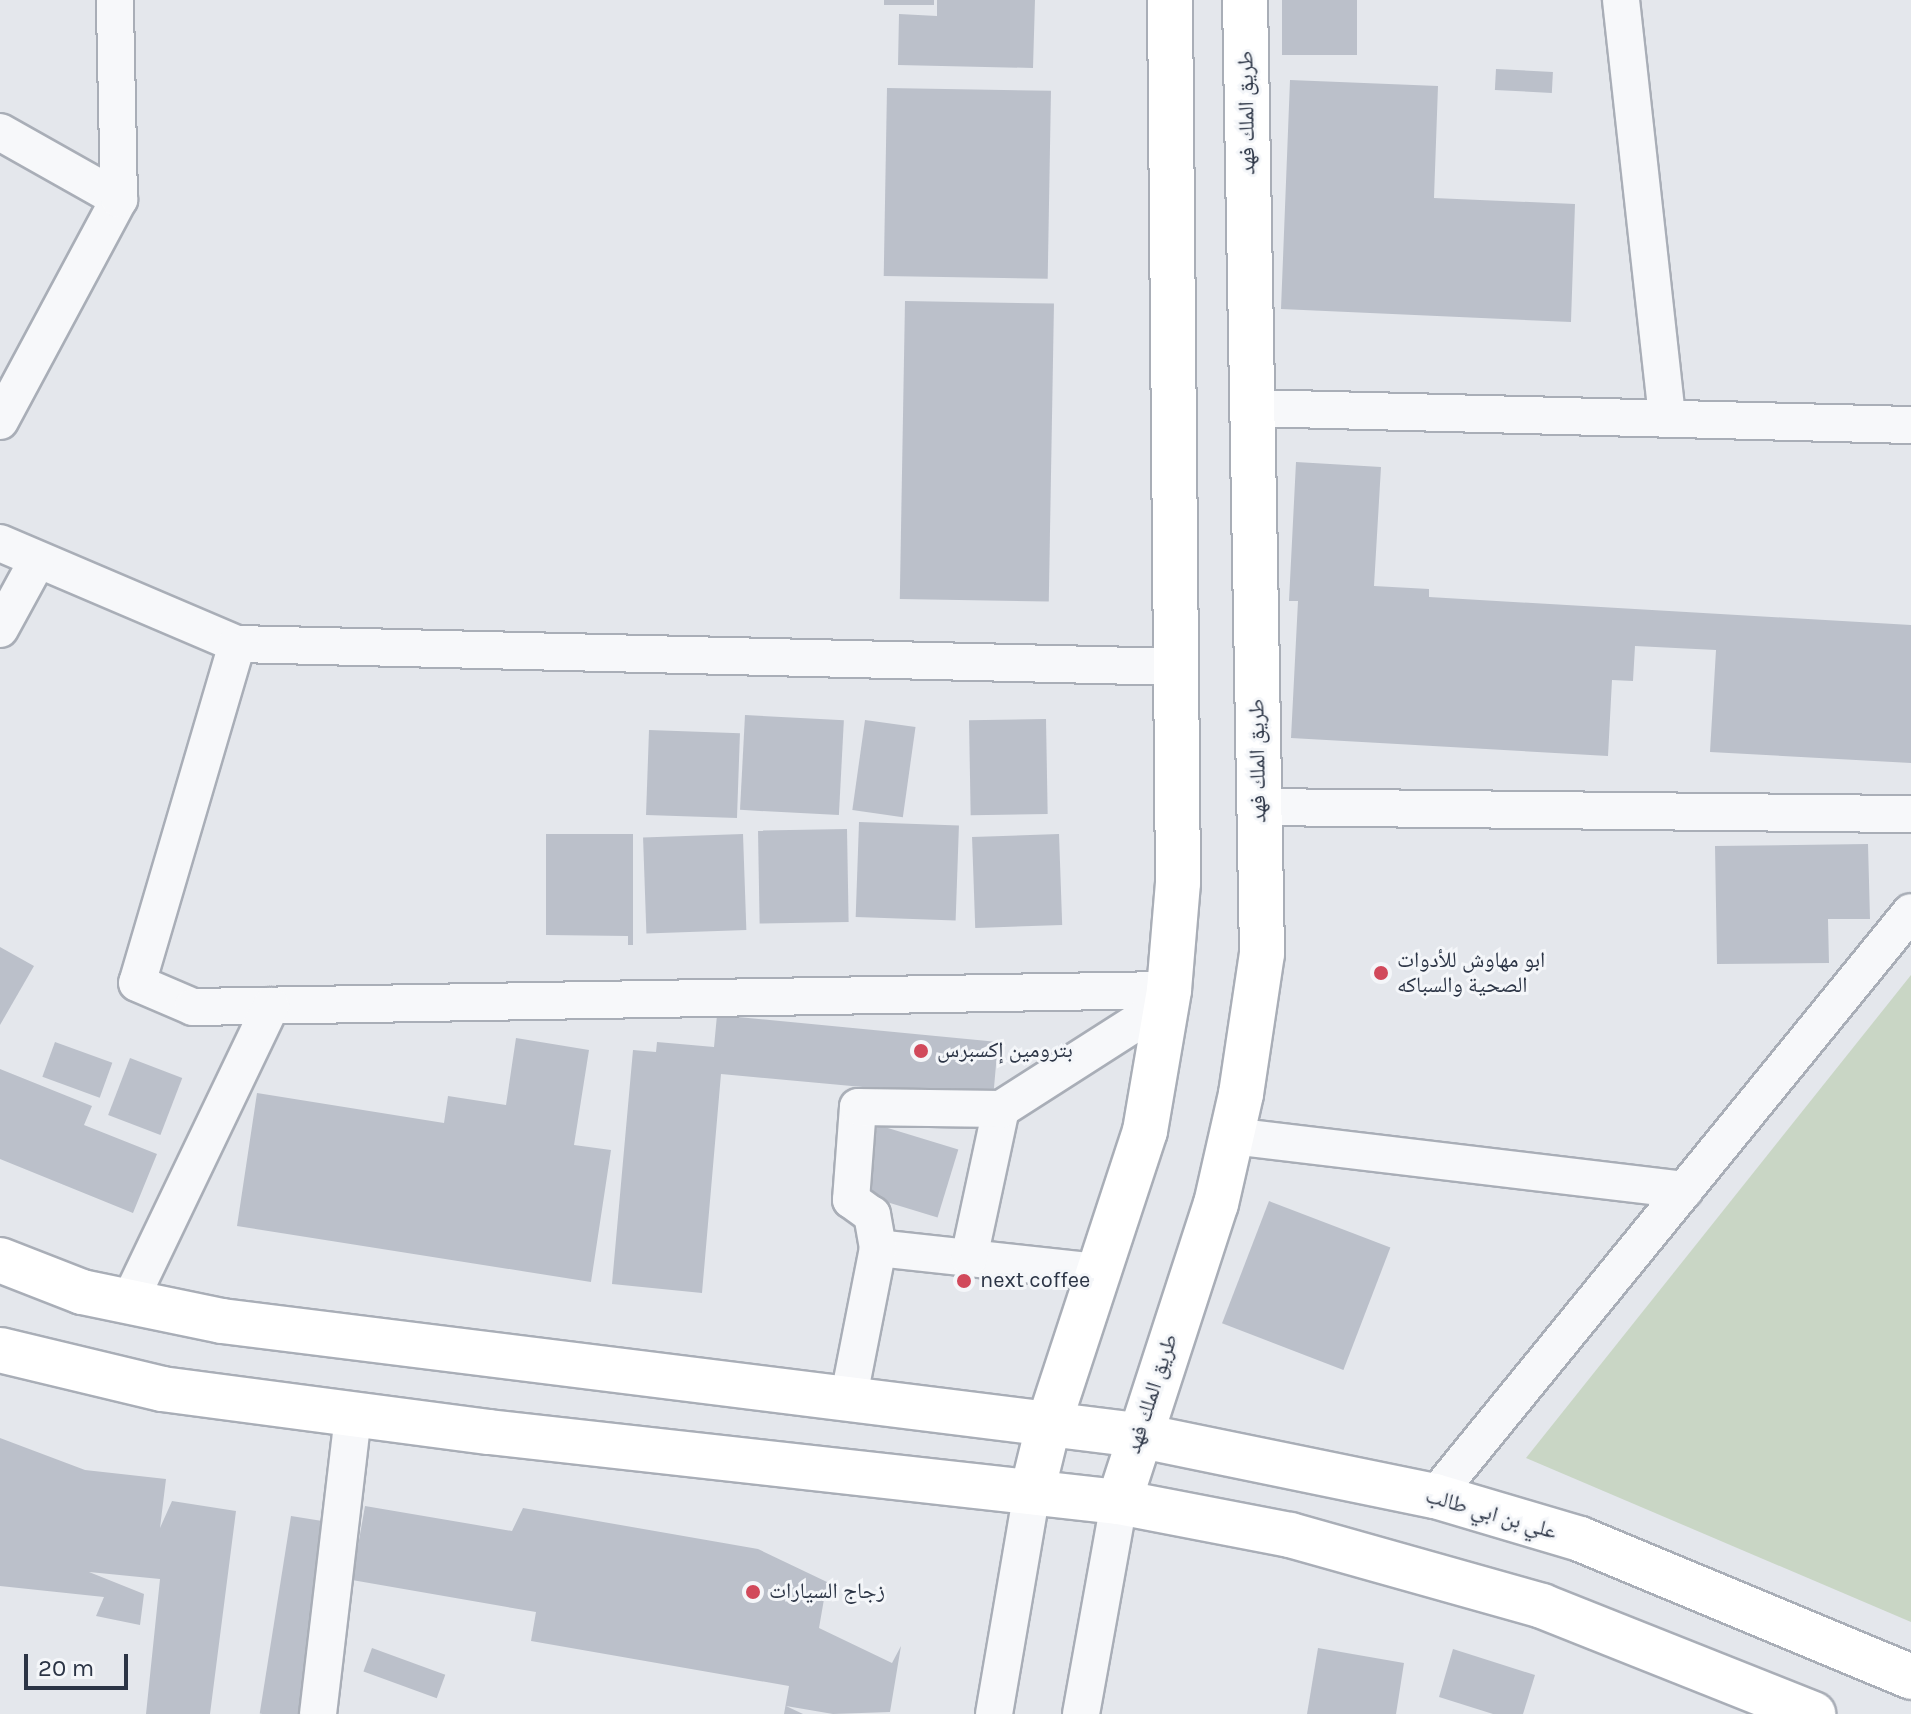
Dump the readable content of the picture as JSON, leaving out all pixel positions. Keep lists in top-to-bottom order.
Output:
{
  "streets": {
    "main road": ["طريق الملك فهد", "علي بن ابي طالب"]
  },
  "crossings": [
    ["طريق الملك فهد", "علي بن ابي طالب"]
  ],
  "places": [
    "ابو مهاوش للأدوات الصحية والسباكه",
    "بترومين إكسبرس",
    "next coffee",
    "زجاج السيارات"
  ],
  "scale_bar": "20 m"
}
